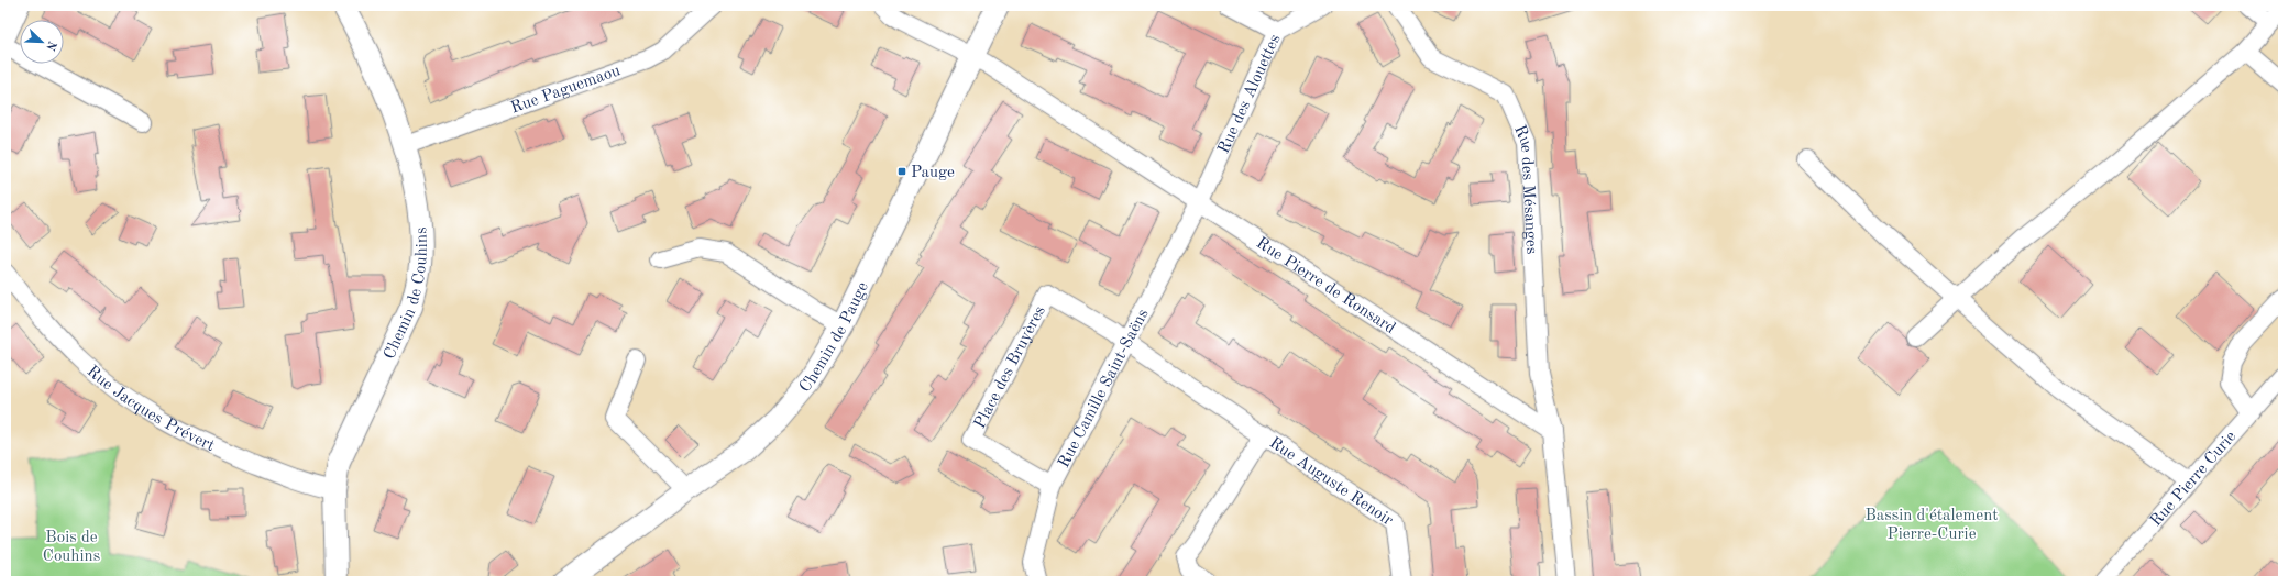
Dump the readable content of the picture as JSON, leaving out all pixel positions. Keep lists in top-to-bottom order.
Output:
{
  "streets": {
    "street": [
      "Rue Paguemaou",
      "Rue des Alouettes",
      "Rue des Mésanges",
      "Rue Pierre de Ronsard",
      "Chemin de Couhins",
      "Chemin de Pauge",
      "Place des Bruyères",
      "Rue Camille Saint-Saëns",
      "Rue Jacques Prévert",
      "Rue Pierre Curie",
      "Rue Auguste Renoir"
    ]
  },
  "crossings": [
    ["Rue Paguemaou", "Chemin de Couhins"],
    ["Rue des Alouettes", "Rue Pierre de Ronsard"],
    ["Rue des Alouettes", "Rue Camille Saint-Saëns"],
    ["Rue des Mésanges", "Rue Pierre de Ronsard"],
    ["Rue Pierre de Ronsard", "Chemin de Pauge"],
    ["Rue Pierre de Ronsard", "Rue Camille Saint-Saëns"],
    ["Chemin de Couhins", "Rue Jacques Prévert"],
    ["Place des Bruyères", "Rue Camille Saint-Saëns"],
    ["Place des Bruyères", "Rue Auguste Renoir"],
    ["Rue Camille Saint-Saëns", "Rue Auguste Renoir"]
  ],
  "parks": ["Bassin d'étalement Pierre-Curie", "Bois de Couhins"],
  "places": {
    "transit": ["Pauge"]
  },
  "north": "bottom right"
}
